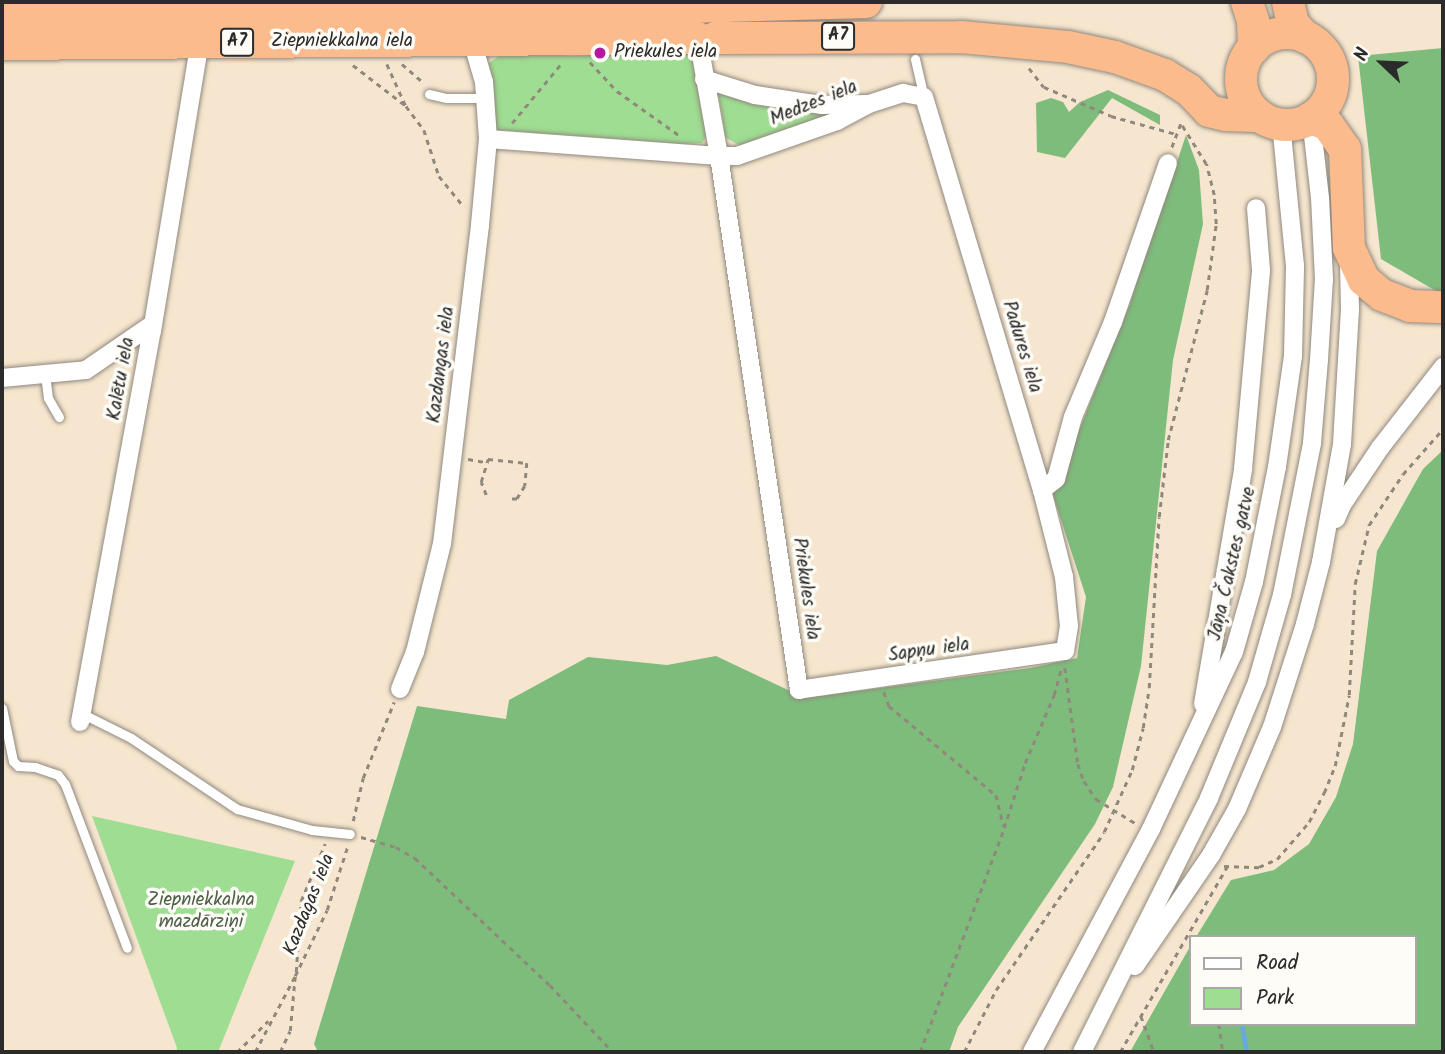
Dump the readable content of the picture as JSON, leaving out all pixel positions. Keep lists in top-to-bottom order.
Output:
{
  "streets": {
    "highway": ["A7", "Ziepniekkalna iela"],
    "street": [
      "Medzes iela",
      "Padures iela",
      "Kazdangas iela",
      "Kalētu iela",
      "Jāņa Čakstes gatve",
      "Priekules iela",
      "Sapņu iela"
    ],
    "path": ["Kazdagas iela"]
  },
  "crossings": [
    ["Ziepniekkalna iela", "Kazdangas iela"],
    ["Ziepniekkalna iela", "Kalētu iela"],
    ["Ziepniekkalna iela", "Jāņa Čakstes gatve"],
    ["Ziepniekkalna iela", "Priekules iela"],
    ["Medzes iela", "Padures iela"],
    ["Medzes iela", "Kazdangas iela"],
    ["Medzes iela", "Priekules iela"],
    ["Padures iela", "Sapņu iela"],
    ["Kazdangas iela", "Kazdagas iela"],
    ["Priekules iela", "Sapņu iela"]
  ],
  "parks": ["Ziepniekkalna mazdārziņi"],
  "places": ["Priekules iela"],
  "legend": ["Road", "Park"],
  "north": "top left"
}
